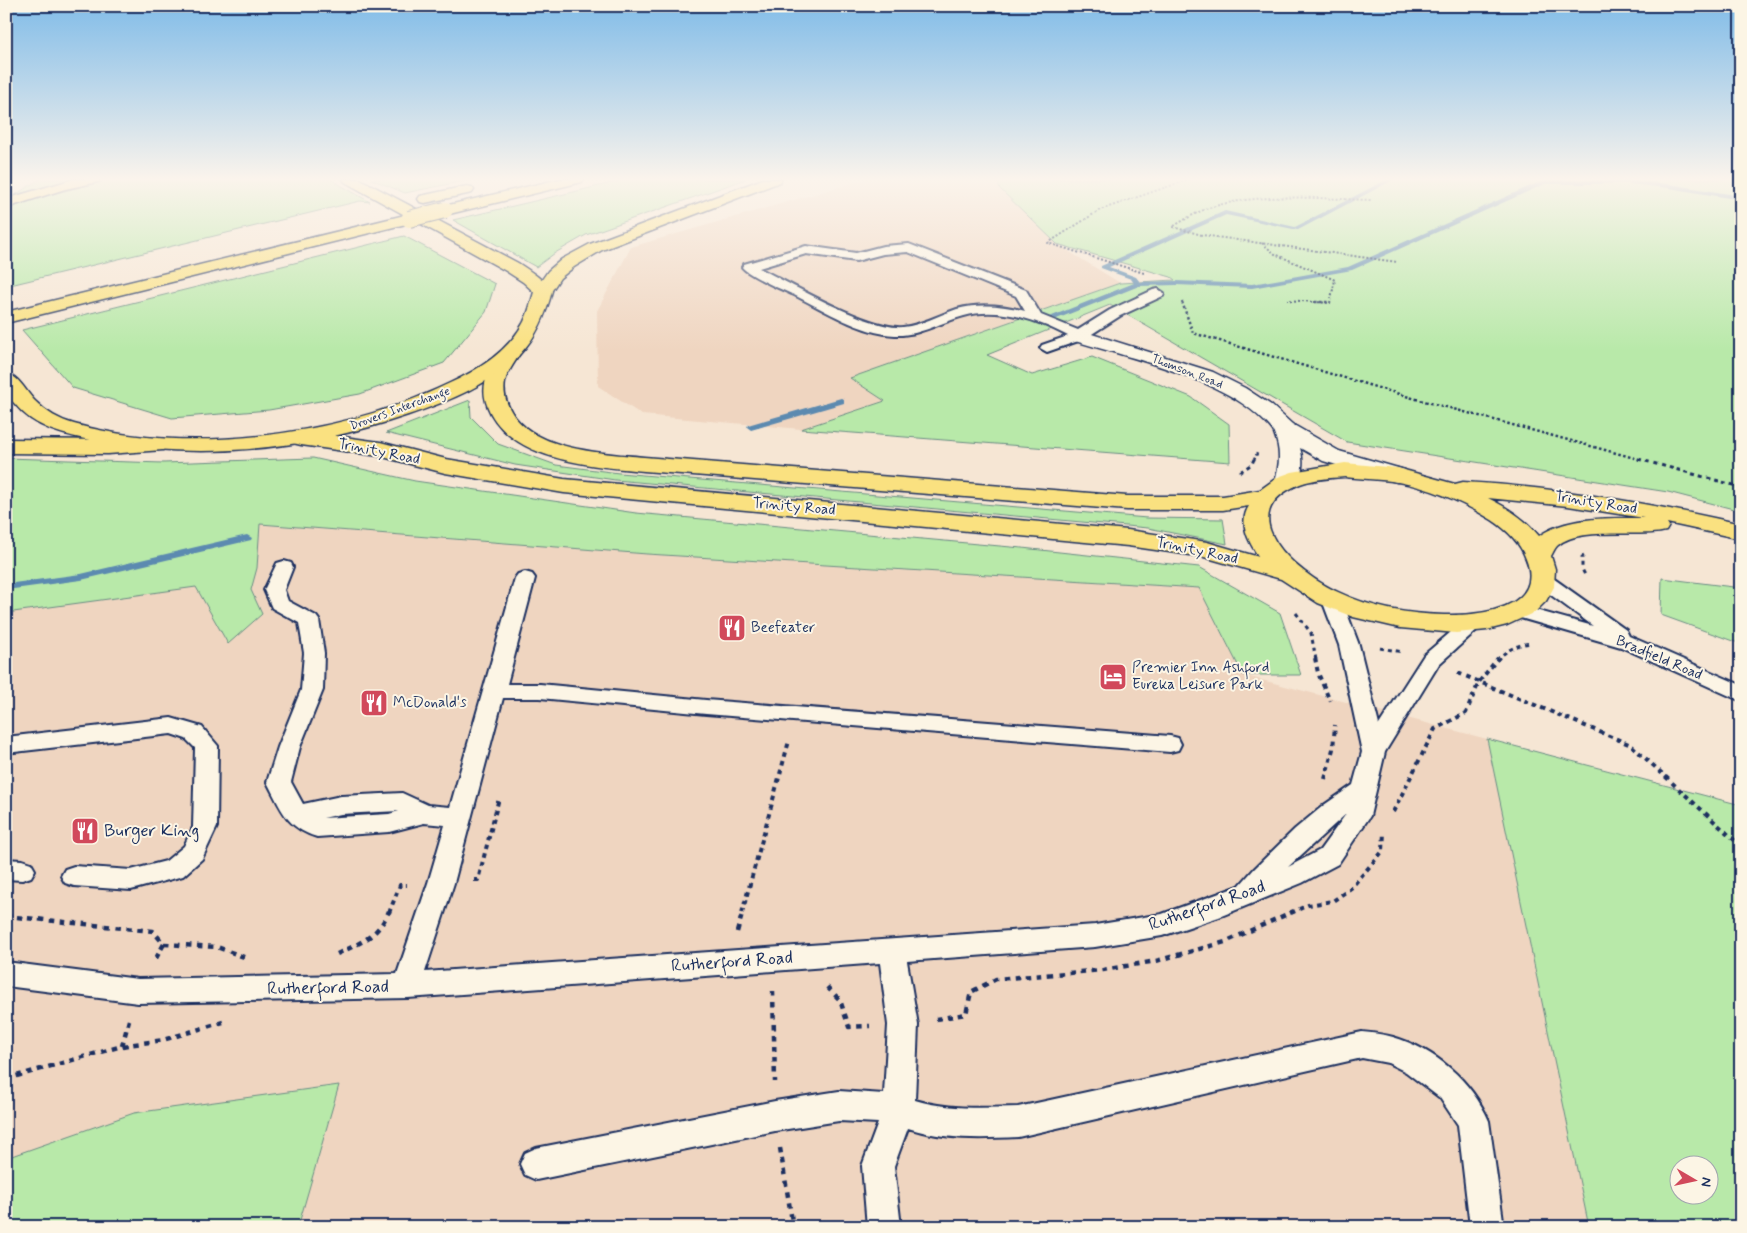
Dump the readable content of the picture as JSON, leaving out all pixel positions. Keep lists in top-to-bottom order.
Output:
{
  "streets": {
    "main road": ["Drovers Interchange", "Trinity Road"],
    "street": ["Thomson Road"],
    "lane": ["Bradfield Road", "Rutherford Road"]
  },
  "crossings": [
    ["Thomson Road", "Trinity Road"],
    ["Drovers Interchange", "Trinity Road"],
    ["Trinity Road", "Bradfield Road"],
    ["Trinity Road", "Rutherford Road"]
  ],
  "places": {
    "restaurant": ["Beefeater", "McDonald's", "Burger King"],
    "hotel": ["Premier Inn Ashford Eureka Leisure Park"]
  },
  "north": "right"
}
